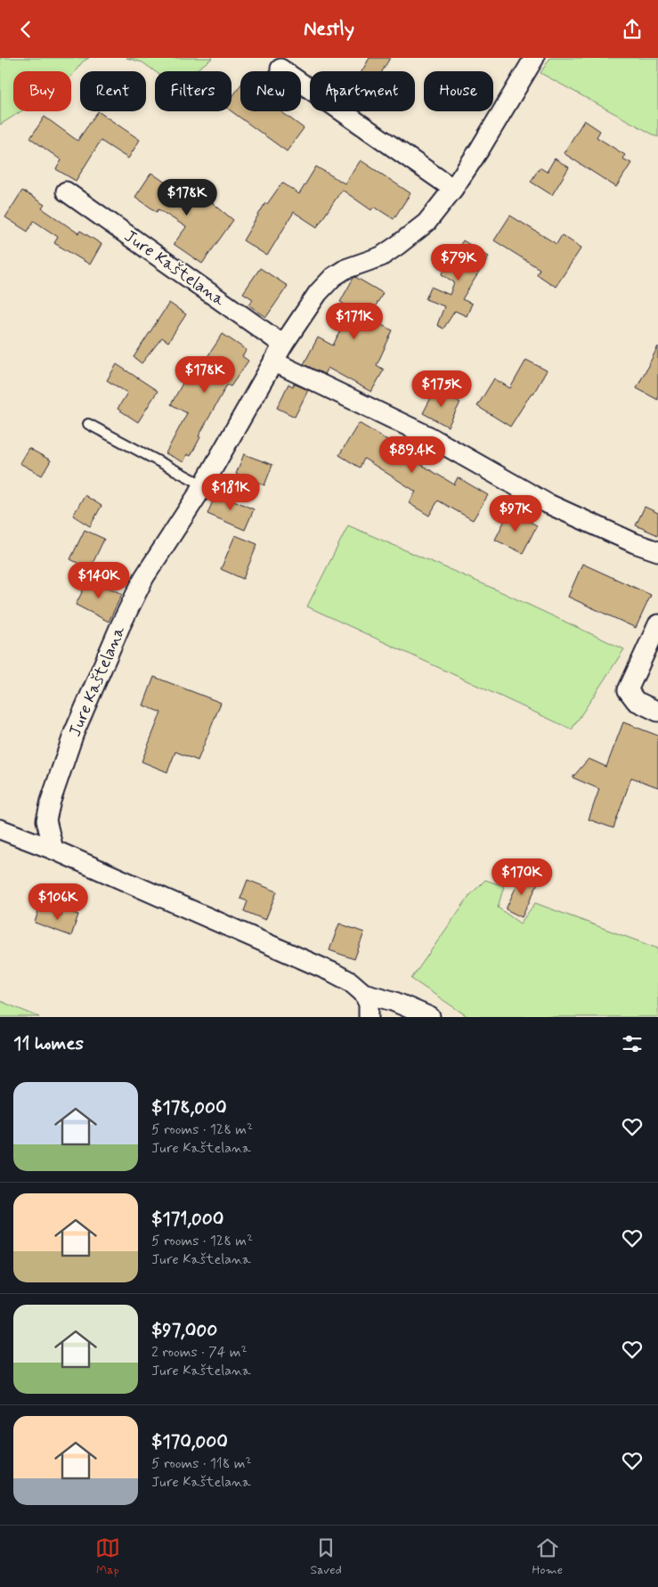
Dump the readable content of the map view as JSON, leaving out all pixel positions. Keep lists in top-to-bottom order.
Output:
{
  "streets": {
    "street": ["Jure Kaštelana"]
  },
  "page": {
    "header": "Nestly",
    "chip": [
      "Buy",
      "Rent",
      "Filters",
      "New",
      "Apartment",
      "House"
    ],
    "price": [
      "$178K",
      "$79K",
      "$171K",
      "$178K",
      "$175K",
      "$89.4K",
      "$181K",
      "$97K",
      "$140K",
      "$170K",
      "$106K"
    ],
    "heading": "11 homes",
    "list": [
      {
        "name": "$178,000",
        "note": "5 rooms · 128 m² · Jure Kaštelana"
      },
      {
        "name": "$171,000",
        "note": "5 rooms · 128 m² · Jure Kaštelana"
      },
      {
        "name": "$97,000",
        "note": "2 rooms · 74 m² · Jure Kaštelana"
      },
      {
        "name": "$170,000",
        "note": "5 rooms · 118 m² · Jure Kaštelana"
      }
    ],
    "tabs": ["Map", "Saved", "Home"]
  }
}
